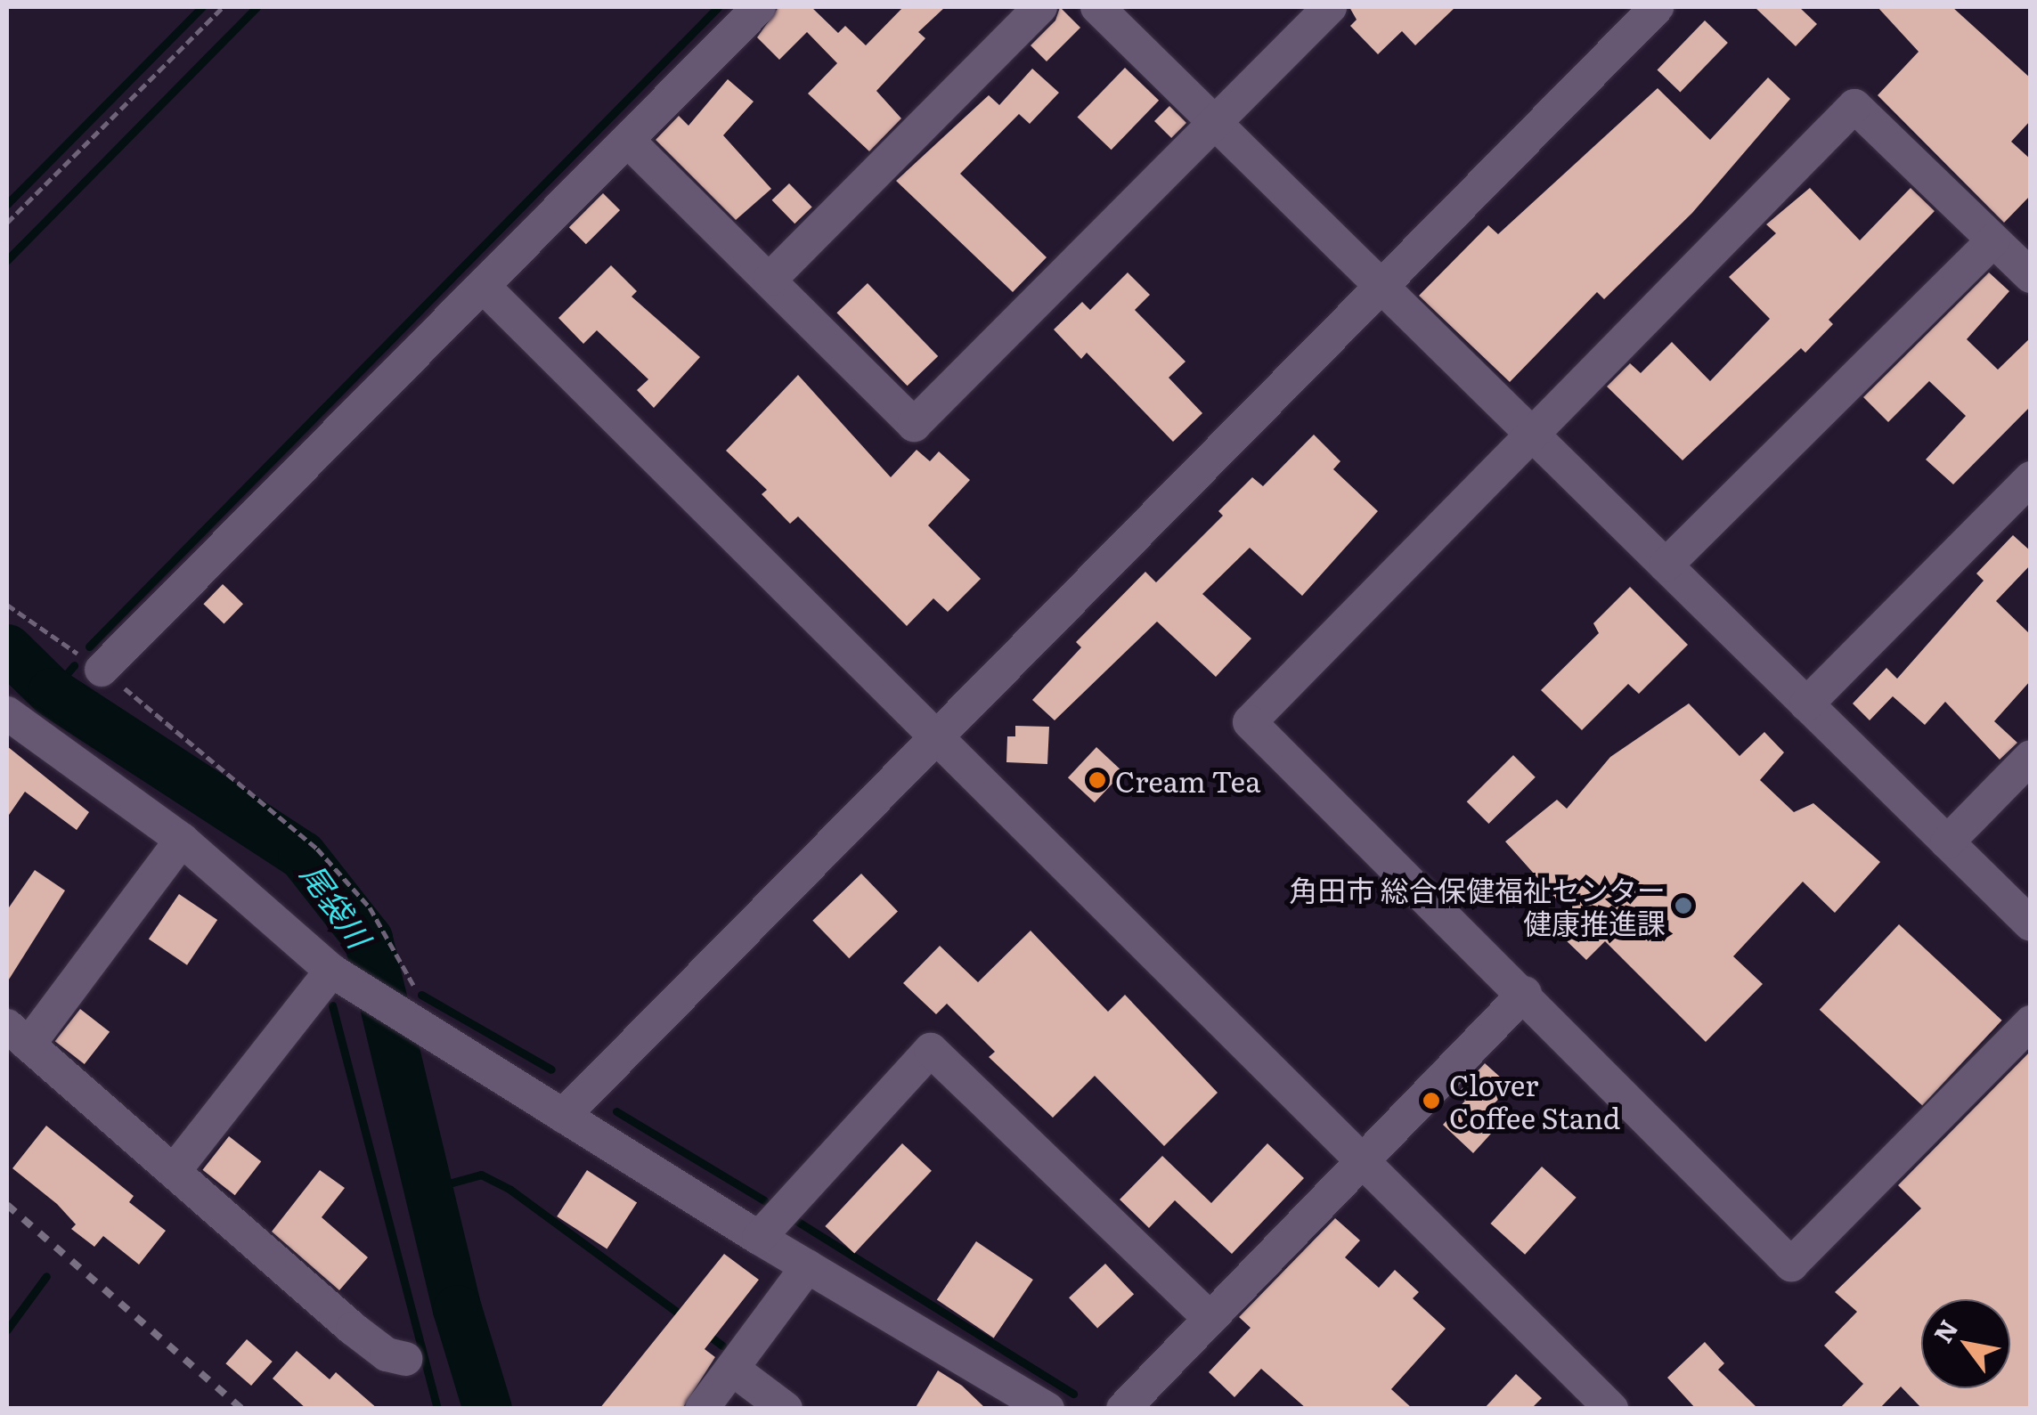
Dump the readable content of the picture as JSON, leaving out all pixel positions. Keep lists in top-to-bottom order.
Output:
{
  "water": ["尾袋川"],
  "places": ["Cream Tea", "角田市 総合保健福祉センター 健康推進課", "Clover Coffee Stand"],
  "north": "top left"
}
